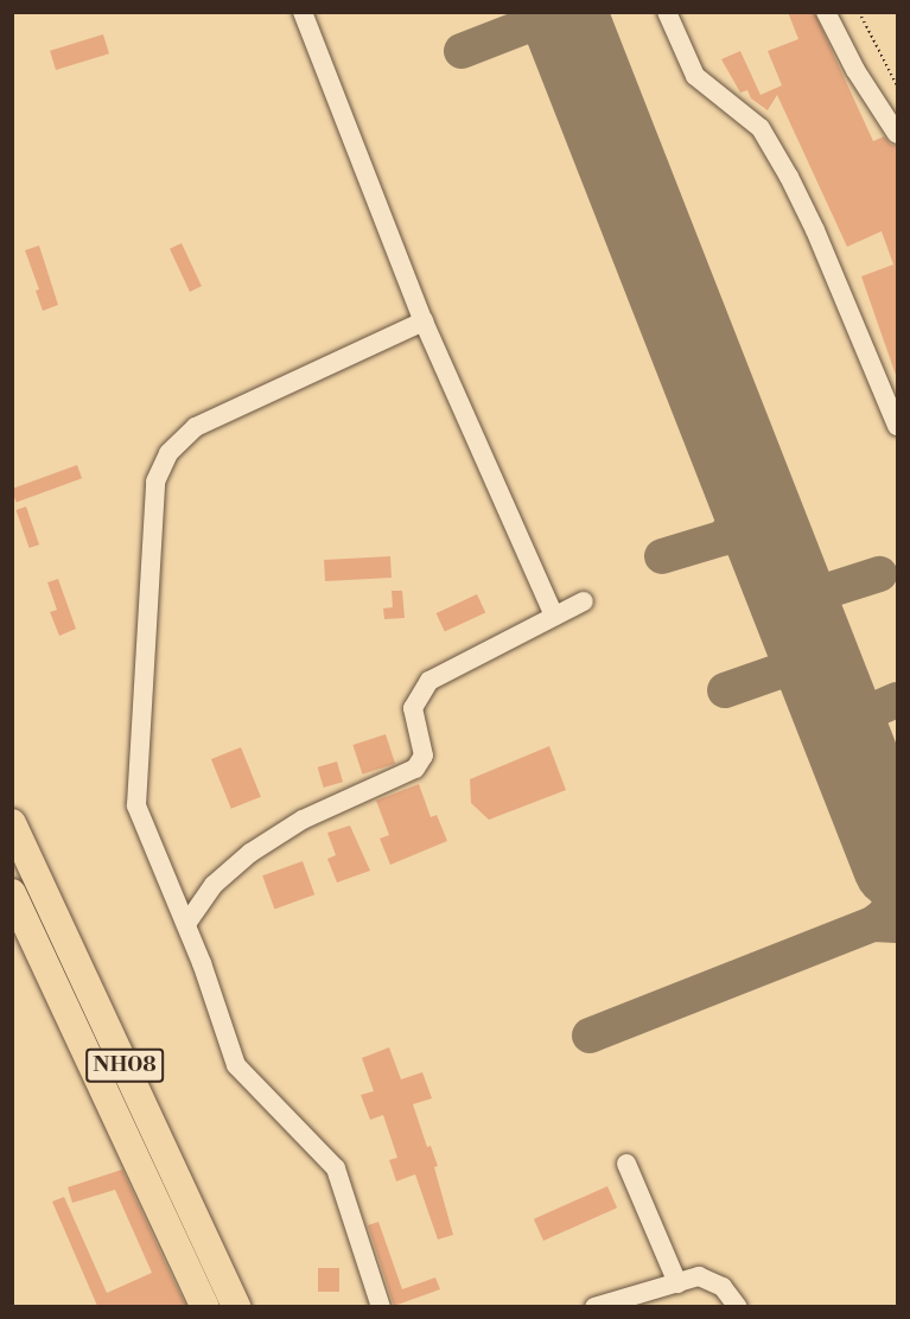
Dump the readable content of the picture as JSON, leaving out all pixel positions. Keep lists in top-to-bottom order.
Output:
{
  "streets": {
    "highway": ["NH08"]
  }
}
